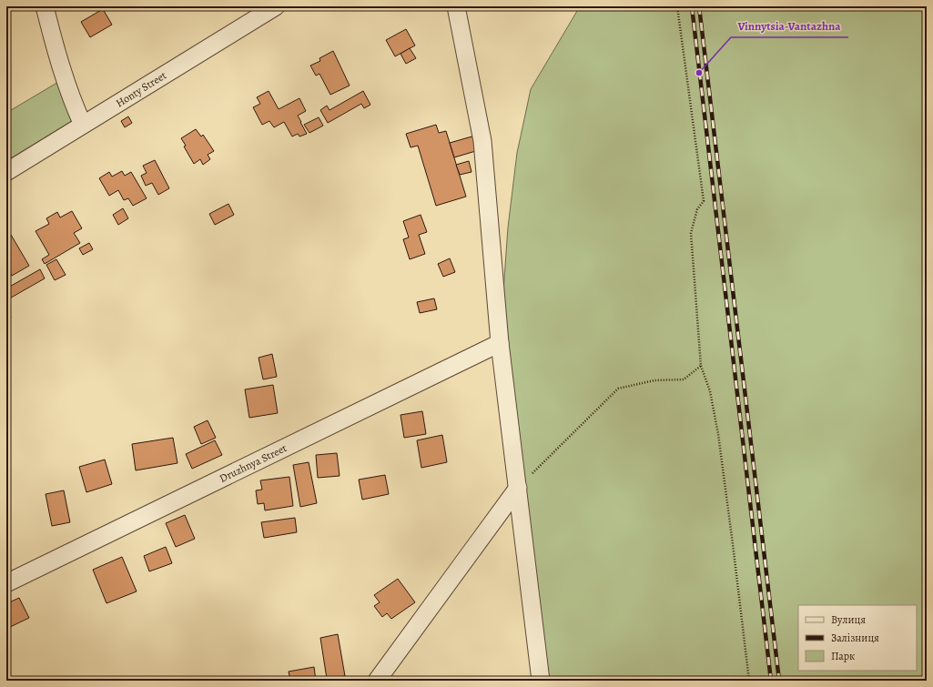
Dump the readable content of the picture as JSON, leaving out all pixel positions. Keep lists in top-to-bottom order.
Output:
{
  "streets": {
    "street": ["Honty Street", "Druzhnya Street"]
  },
  "places": ["Vinnytsia-Vantazhna"],
  "legend": ["Вулиця", "Залізниця", "Парк"]
}
